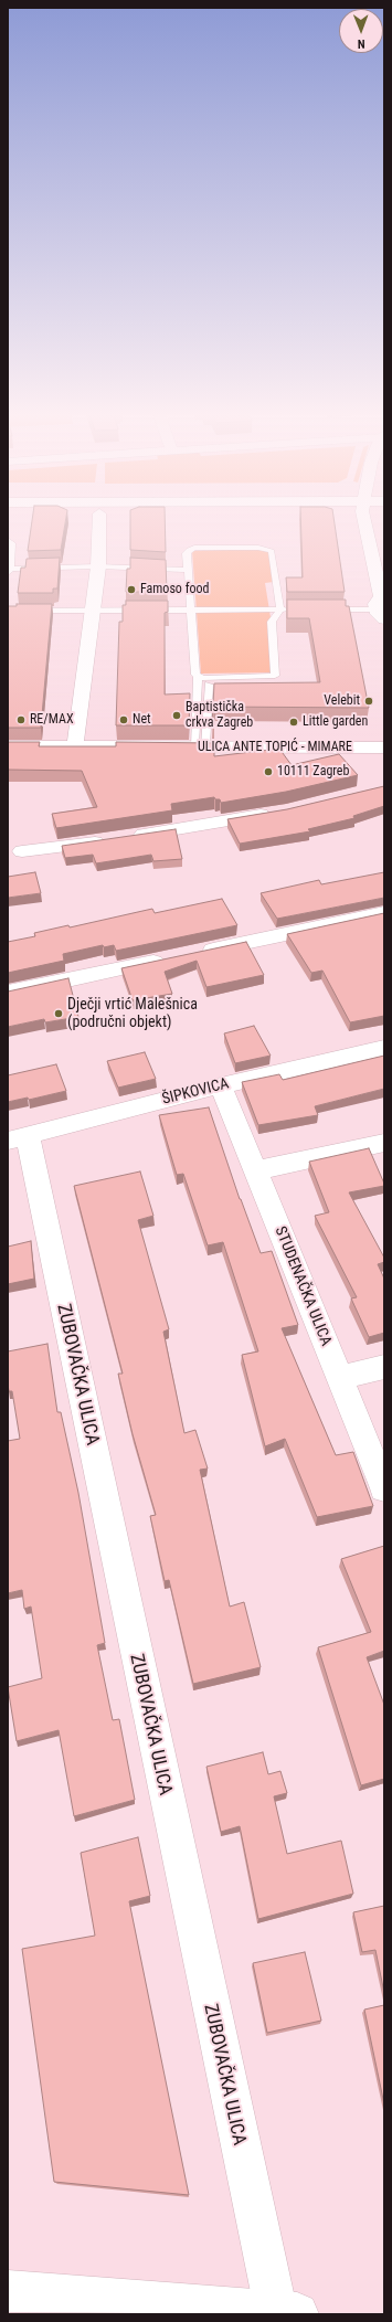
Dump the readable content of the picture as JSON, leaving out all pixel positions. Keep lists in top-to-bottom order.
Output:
{
  "streets": {
    "street": [
      "ULICA ANTE TOPIĆ - MIMARE",
      "ŠIPKOVICA",
      "STUDENAČKA ULICA",
      "ZUBOVAČKA ULICA"
    ]
  },
  "crossings": [
    ["ŠIPKOVICA", "STUDENAČKA ULICA"],
    ["ŠIPKOVICA", "ZUBOVAČKA ULICA"]
  ],
  "places": [
    "Famoso food",
    "Velebit",
    "Baptistička crkva Zagreb",
    "RE/MAX",
    "Net",
    "Little garden",
    "10111 Zagreb",
    "Dječji vrtić Malešnica (područni objekt)"
  ],
  "north": "bottom"
}
